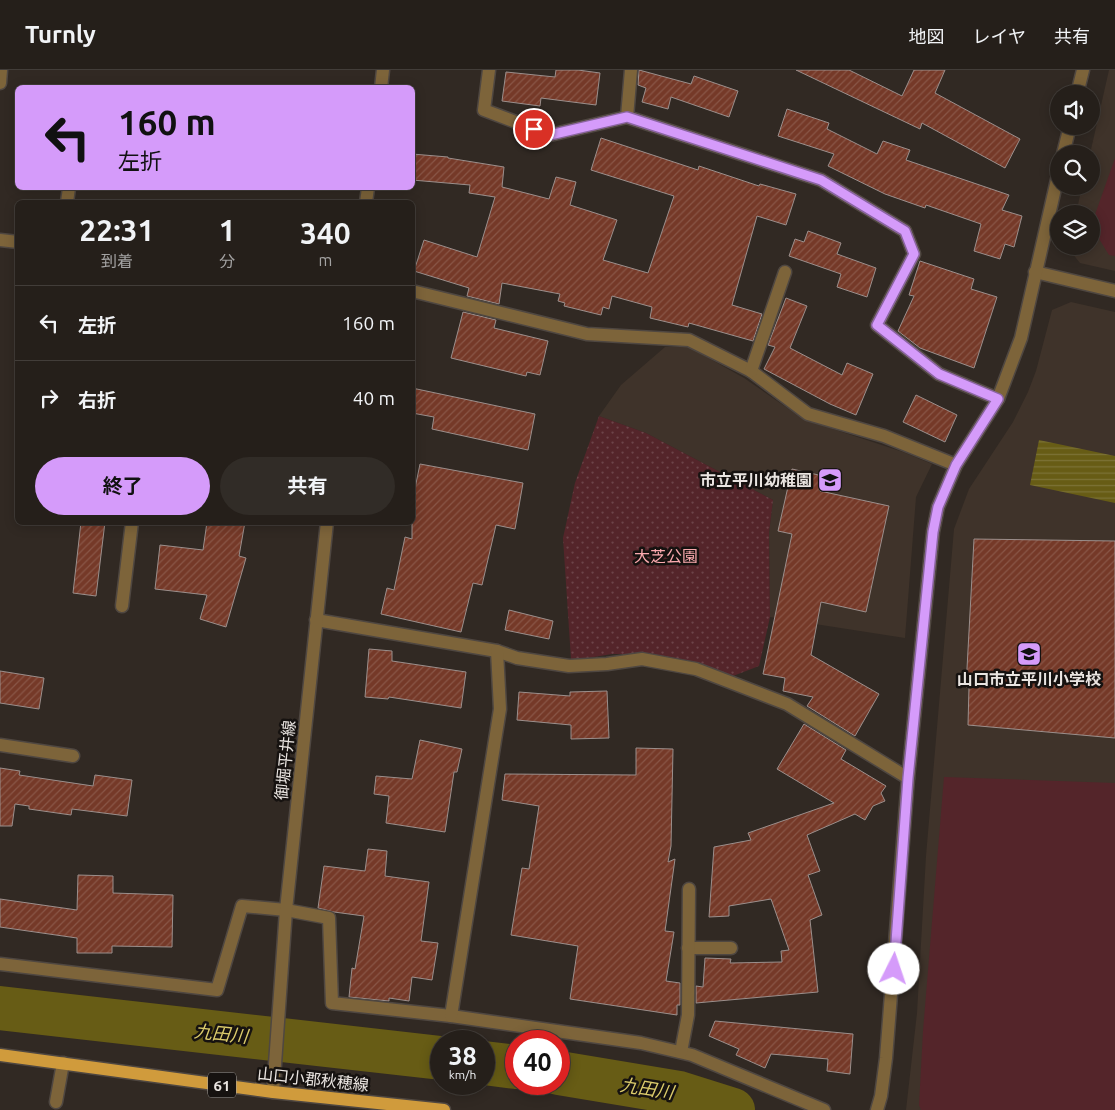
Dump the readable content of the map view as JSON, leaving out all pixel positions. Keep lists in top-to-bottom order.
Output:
{
  "streets": {
    "main road": ["山口小郡秋穂線", "61"],
    "street": ["御堀平井線"]
  },
  "crossings": [
    ["御堀平井線", "山口小郡秋穂線"]
  ],
  "water": ["九田川"],
  "parks": ["大芝公園"],
  "places": {
    "school or university": ["市立平川幼稚園", "山口市立平川小学校"]
  },
  "page": {
    "header": "Turnly",
    "nav": ["地図", "レイヤ", "共有"],
    "turn": ["160 m", "左折"],
    "eta": [
      "22:31",
      "到着",
      "1",
      "分",
      "340",
      "m"
    ],
    "list": [
      {
        "name": "左折",
        "value": "160 m"
      },
      {
        "name": "右折",
        "value": "40 m"
      }
    ],
    "buttons": ["終了", "共有"],
    "speed": "38 km/h",
    "limit": "40"
  }
}
